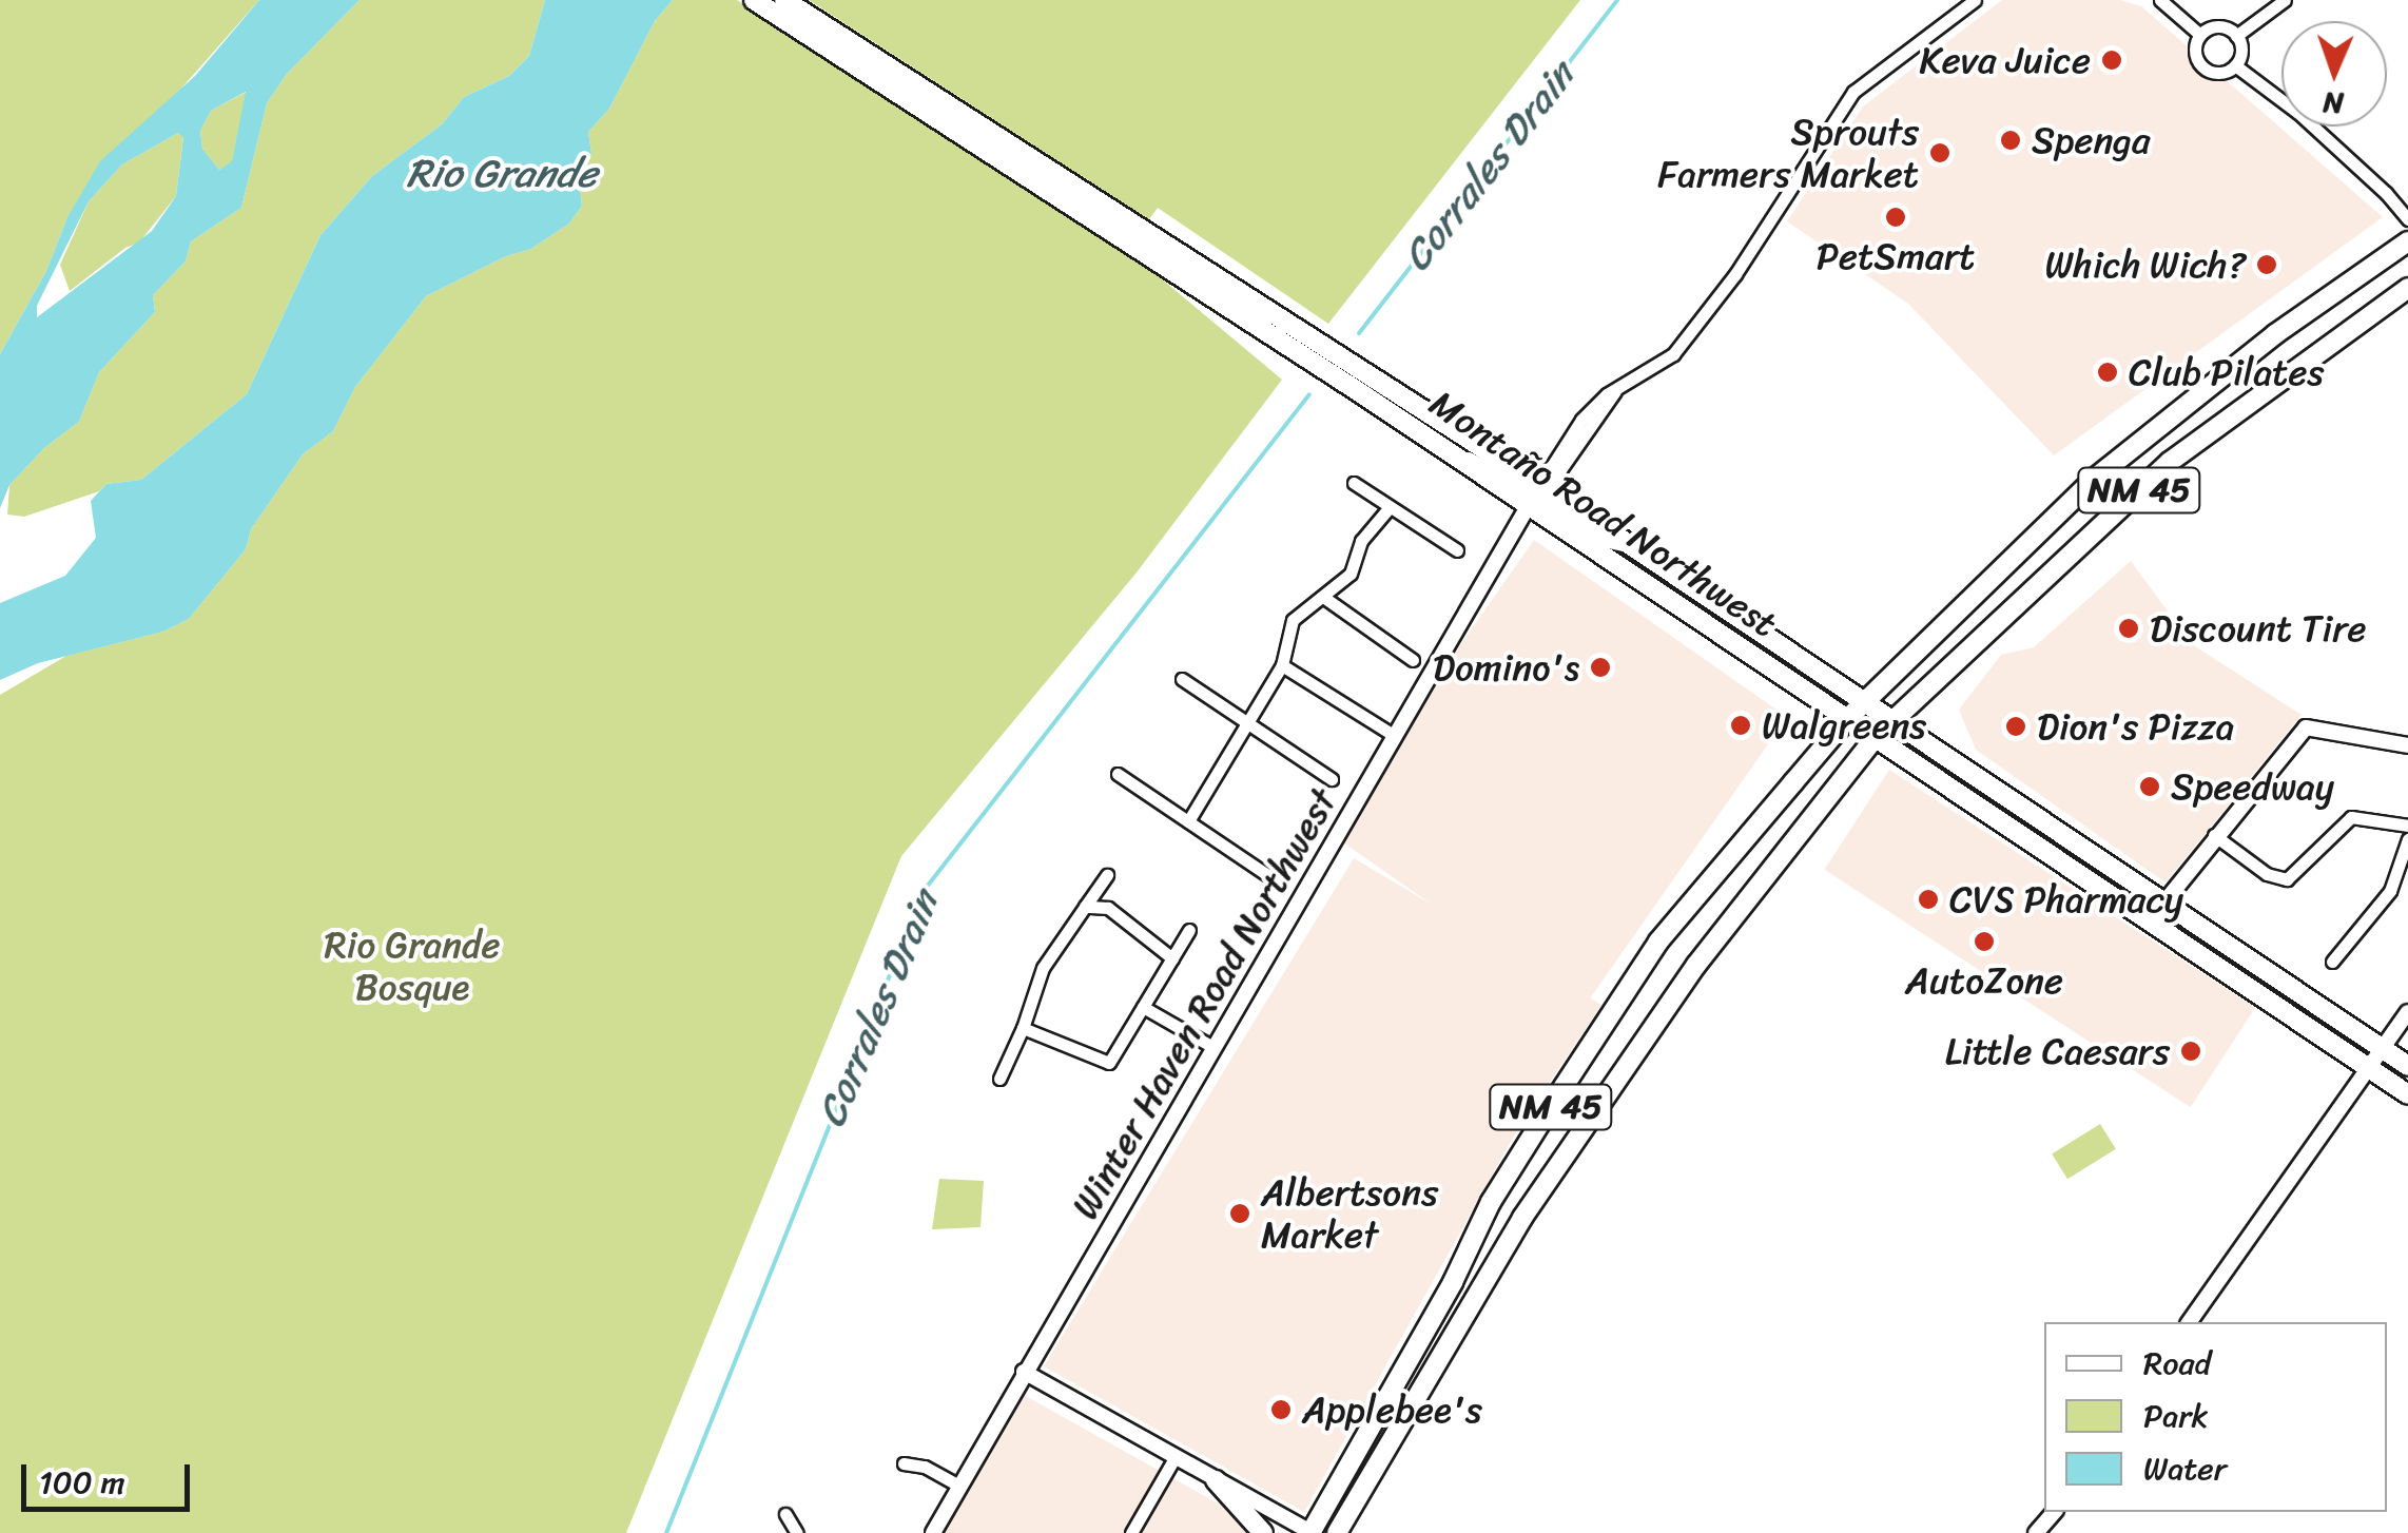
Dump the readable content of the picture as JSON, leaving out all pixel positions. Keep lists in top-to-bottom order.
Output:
{
  "streets": {
    "main road": ["NM 45", "Montaño Road Northwest"],
    "street": ["Winter Haven Road Northwest"]
  },
  "crossings": [
    ["NM 45", "Montaño Road Northwest"],
    ["Montaño Road Northwest", "Winter Haven Road Northwest"]
  ],
  "water": ["Corrales Drain", "Rio Grande"],
  "parks": ["Rio Grande Bosque"],
  "places": [
    "Keva Juice",
    "Spenga",
    "Sprouts Farmers Market",
    "PetSmart",
    "Which Wich?",
    "Club Pilates",
    "Discount Tire",
    "Domino's",
    "Walgreens",
    "Dion's Pizza",
    "Speedway",
    "CVS Pharmacy",
    "AutoZone",
    "Little Caesars",
    "Albertsons Market",
    "Applebee's"
  ],
  "legend": ["Road", "Park", "Water"],
  "scale_bar": "100 m",
  "north": "bottom"
}
